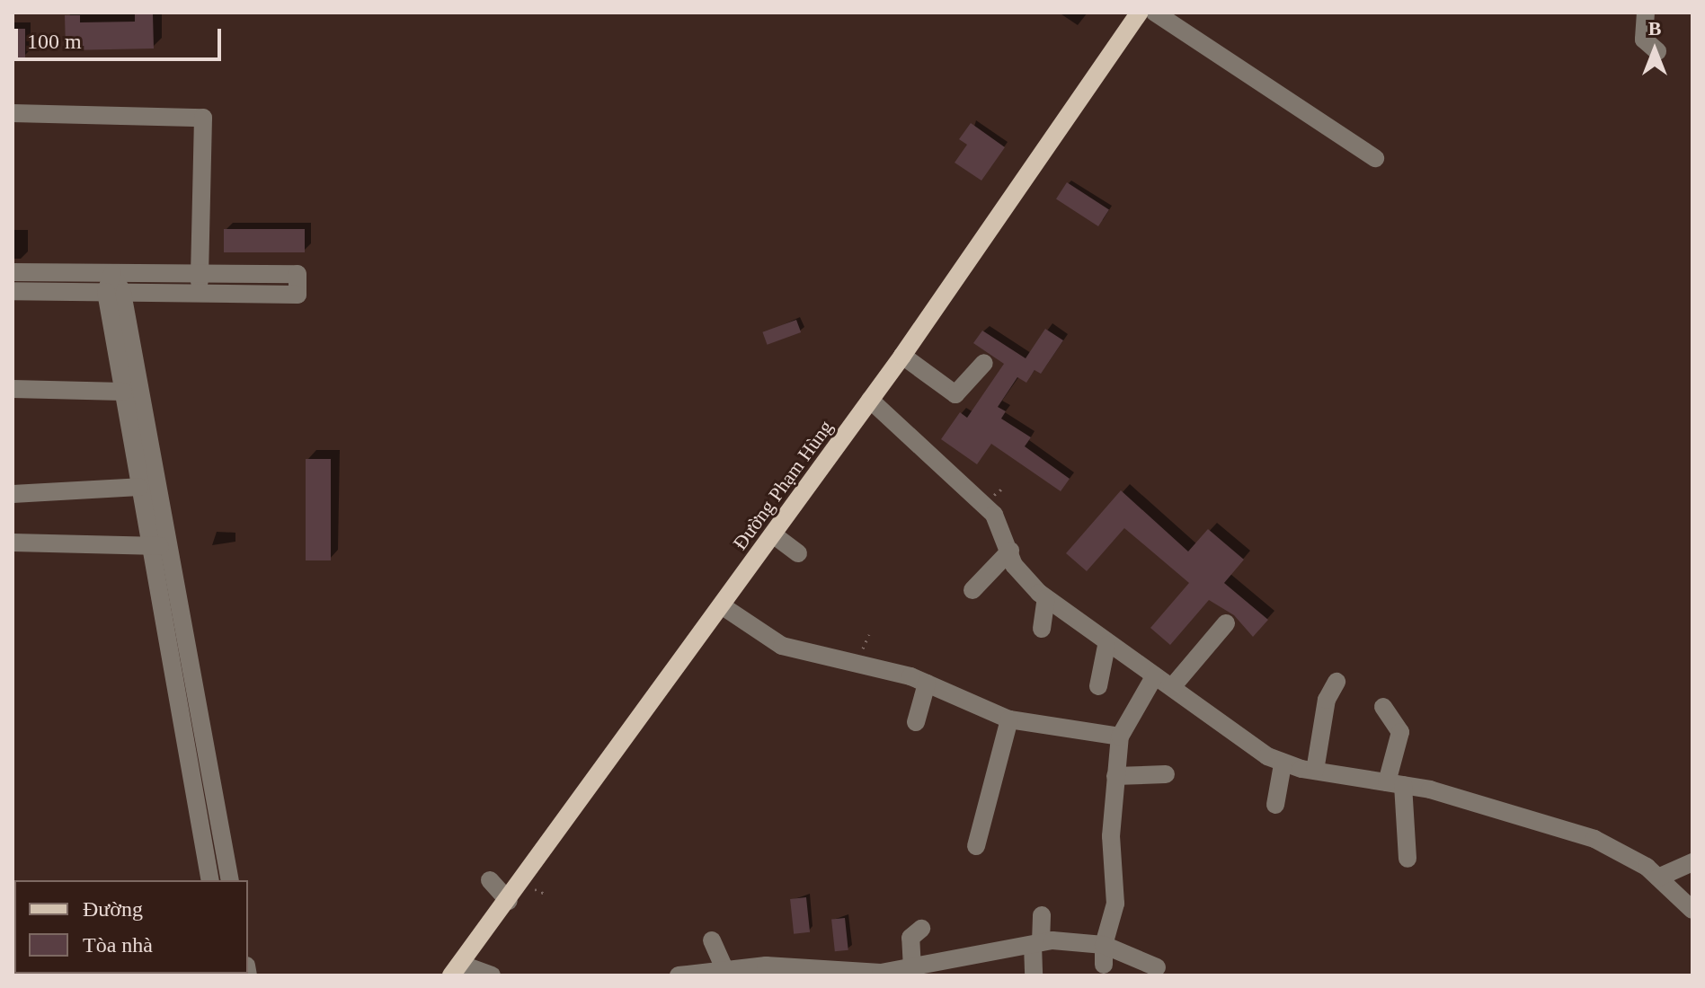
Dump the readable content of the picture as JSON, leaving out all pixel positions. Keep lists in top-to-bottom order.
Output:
{
  "streets": {
    "main road": ["Đường Phạm Hùng"]
  },
  "legend": ["Đường", "Tòa nhà"],
  "scale_bar": "100 m",
  "north": "top"
}
